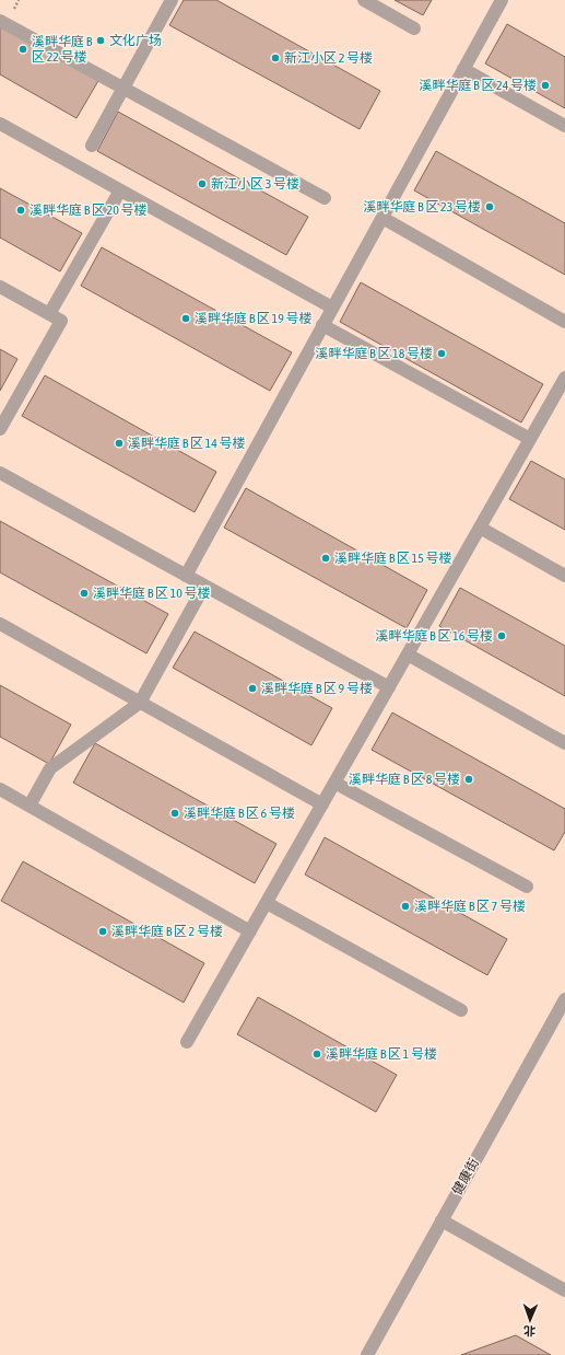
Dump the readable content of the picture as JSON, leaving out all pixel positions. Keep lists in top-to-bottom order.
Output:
{
  "streets": {
    "street": ["健康街"]
  },
  "places": [
    "文化广场",
    "溪畔华庭 B 区 22 号楼",
    "新江小区 2 号楼",
    "溪畔华庭 B 区 24 号楼",
    "新江小区 3 号楼",
    "溪畔华庭 B 区 23 号楼",
    "溪畔华庭 B 区 20 号楼",
    "溪畔华庭 B 区 19 号楼",
    "溪畔华庭 B 区 18 号楼",
    "溪畔华庭 B 区 14 号楼",
    "溪畔华庭 B 区 15 号楼",
    "溪畔华庭 B 区 10 号楼",
    "溪畔华庭 B 区 16 号楼",
    "溪畔华庭 B 区 9 号楼",
    "溪畔华庭 B 区 8 号楼",
    "溪畔华庭 B 区 6 号楼",
    "溪畔华庭 B 区 7 号楼",
    "溪畔华庭 B 区 2 号楼",
    "溪畔华庭 B 区 1 号楼"
  ],
  "north": "bottom"
}
